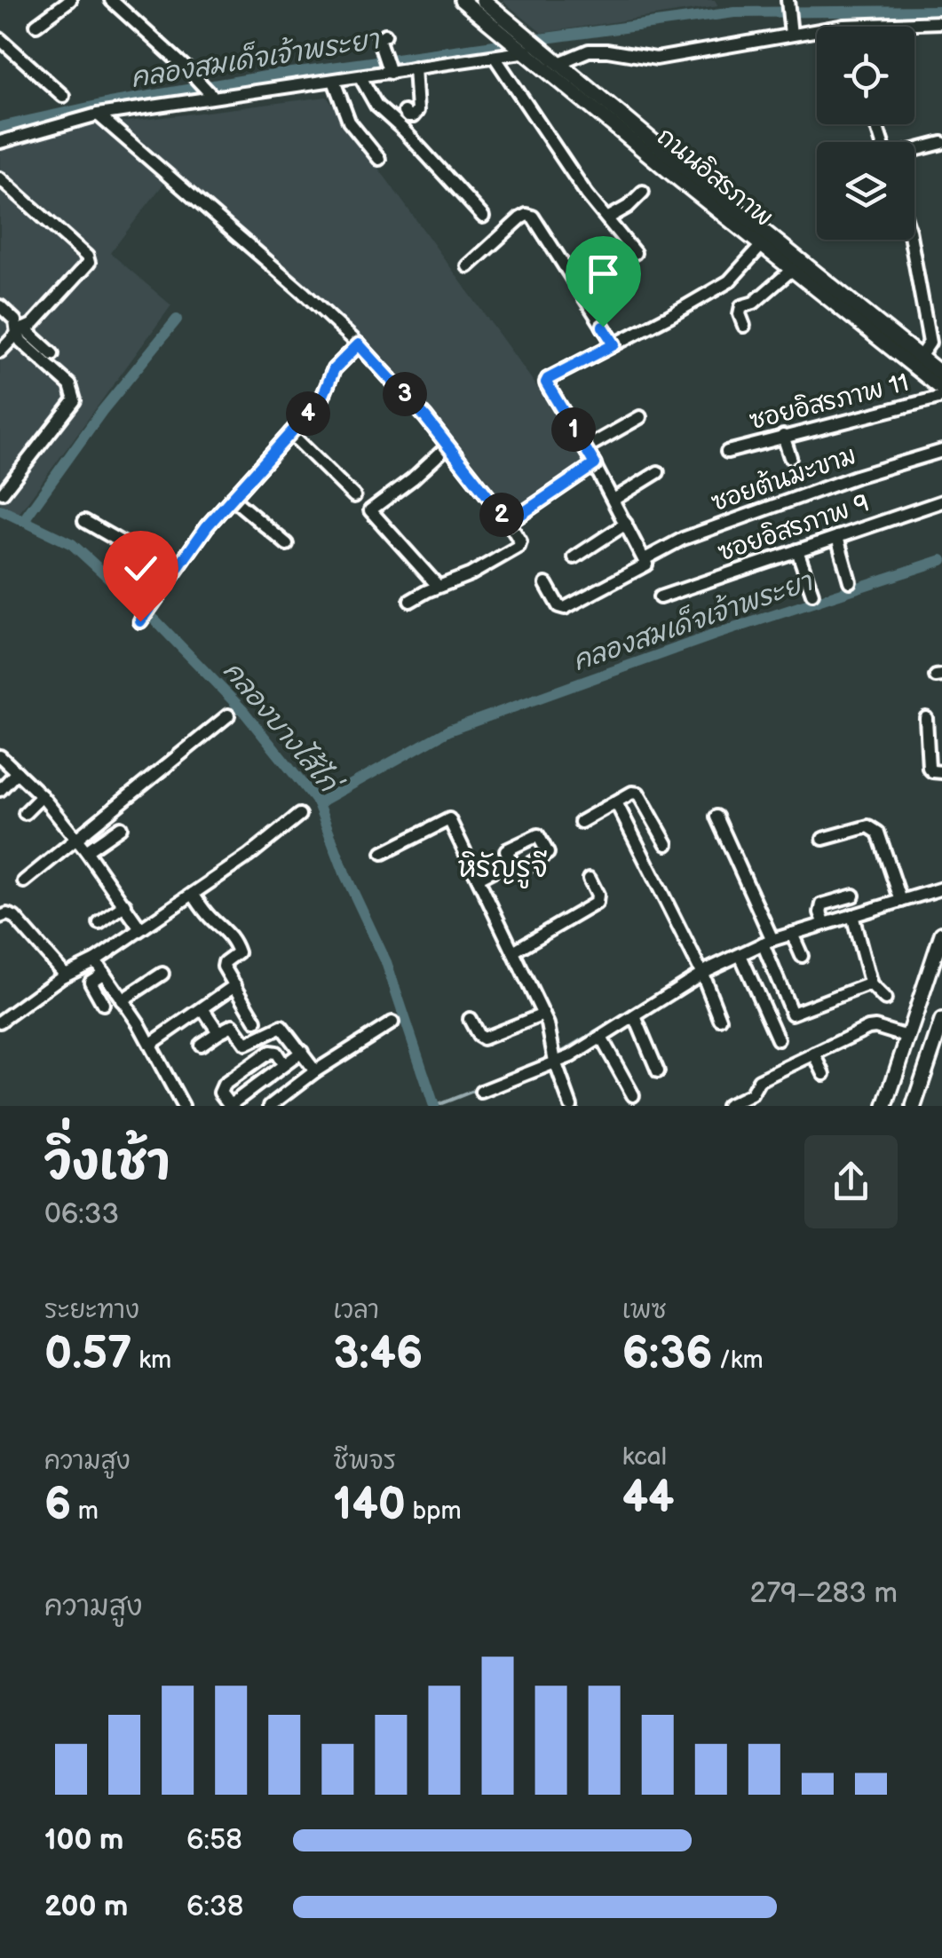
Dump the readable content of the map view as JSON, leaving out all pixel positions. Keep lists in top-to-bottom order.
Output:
{
  "streets": {
    "main road": ["ถนนอิสรภาพ"],
    "street": ["ซอยอิสรภาพ 11", "ซอยต้นมะขาม", "ซอยอิสรภาพ 9"]
  },
  "crossings": [
    ["ถนนอิสรภาพ", "ซอยอิสรภาพ 11"]
  ],
  "districts": ["หิรัญรูจี"],
  "water": ["คลองสมเด็จเจ้าพระยา", "คลองบางไส้ไก่"],
  "page": {
    "pins": [
      "3",
      "4",
      "1",
      "2"
    ],
    "heading": ["วิ่งเช้า", "06:33"],
    "stats": [
      ["ระยะทาง", "0.57 km"],
      ["เวลา", "3:46"],
      ["เพซ", "6:36 /km"],
      ["ความสูง", "6 m"],
      ["ชีพจร", "140 bpm"],
      ["kcal", "44"]
    ],
    "chart": ["ความสูง", "279–283 m"],
    "list": [
      {
        "name": "100 m",
        "note": "6:58"
      },
      {
        "name": "200 m",
        "note": "6:38"
      }
    ]
  }
}
